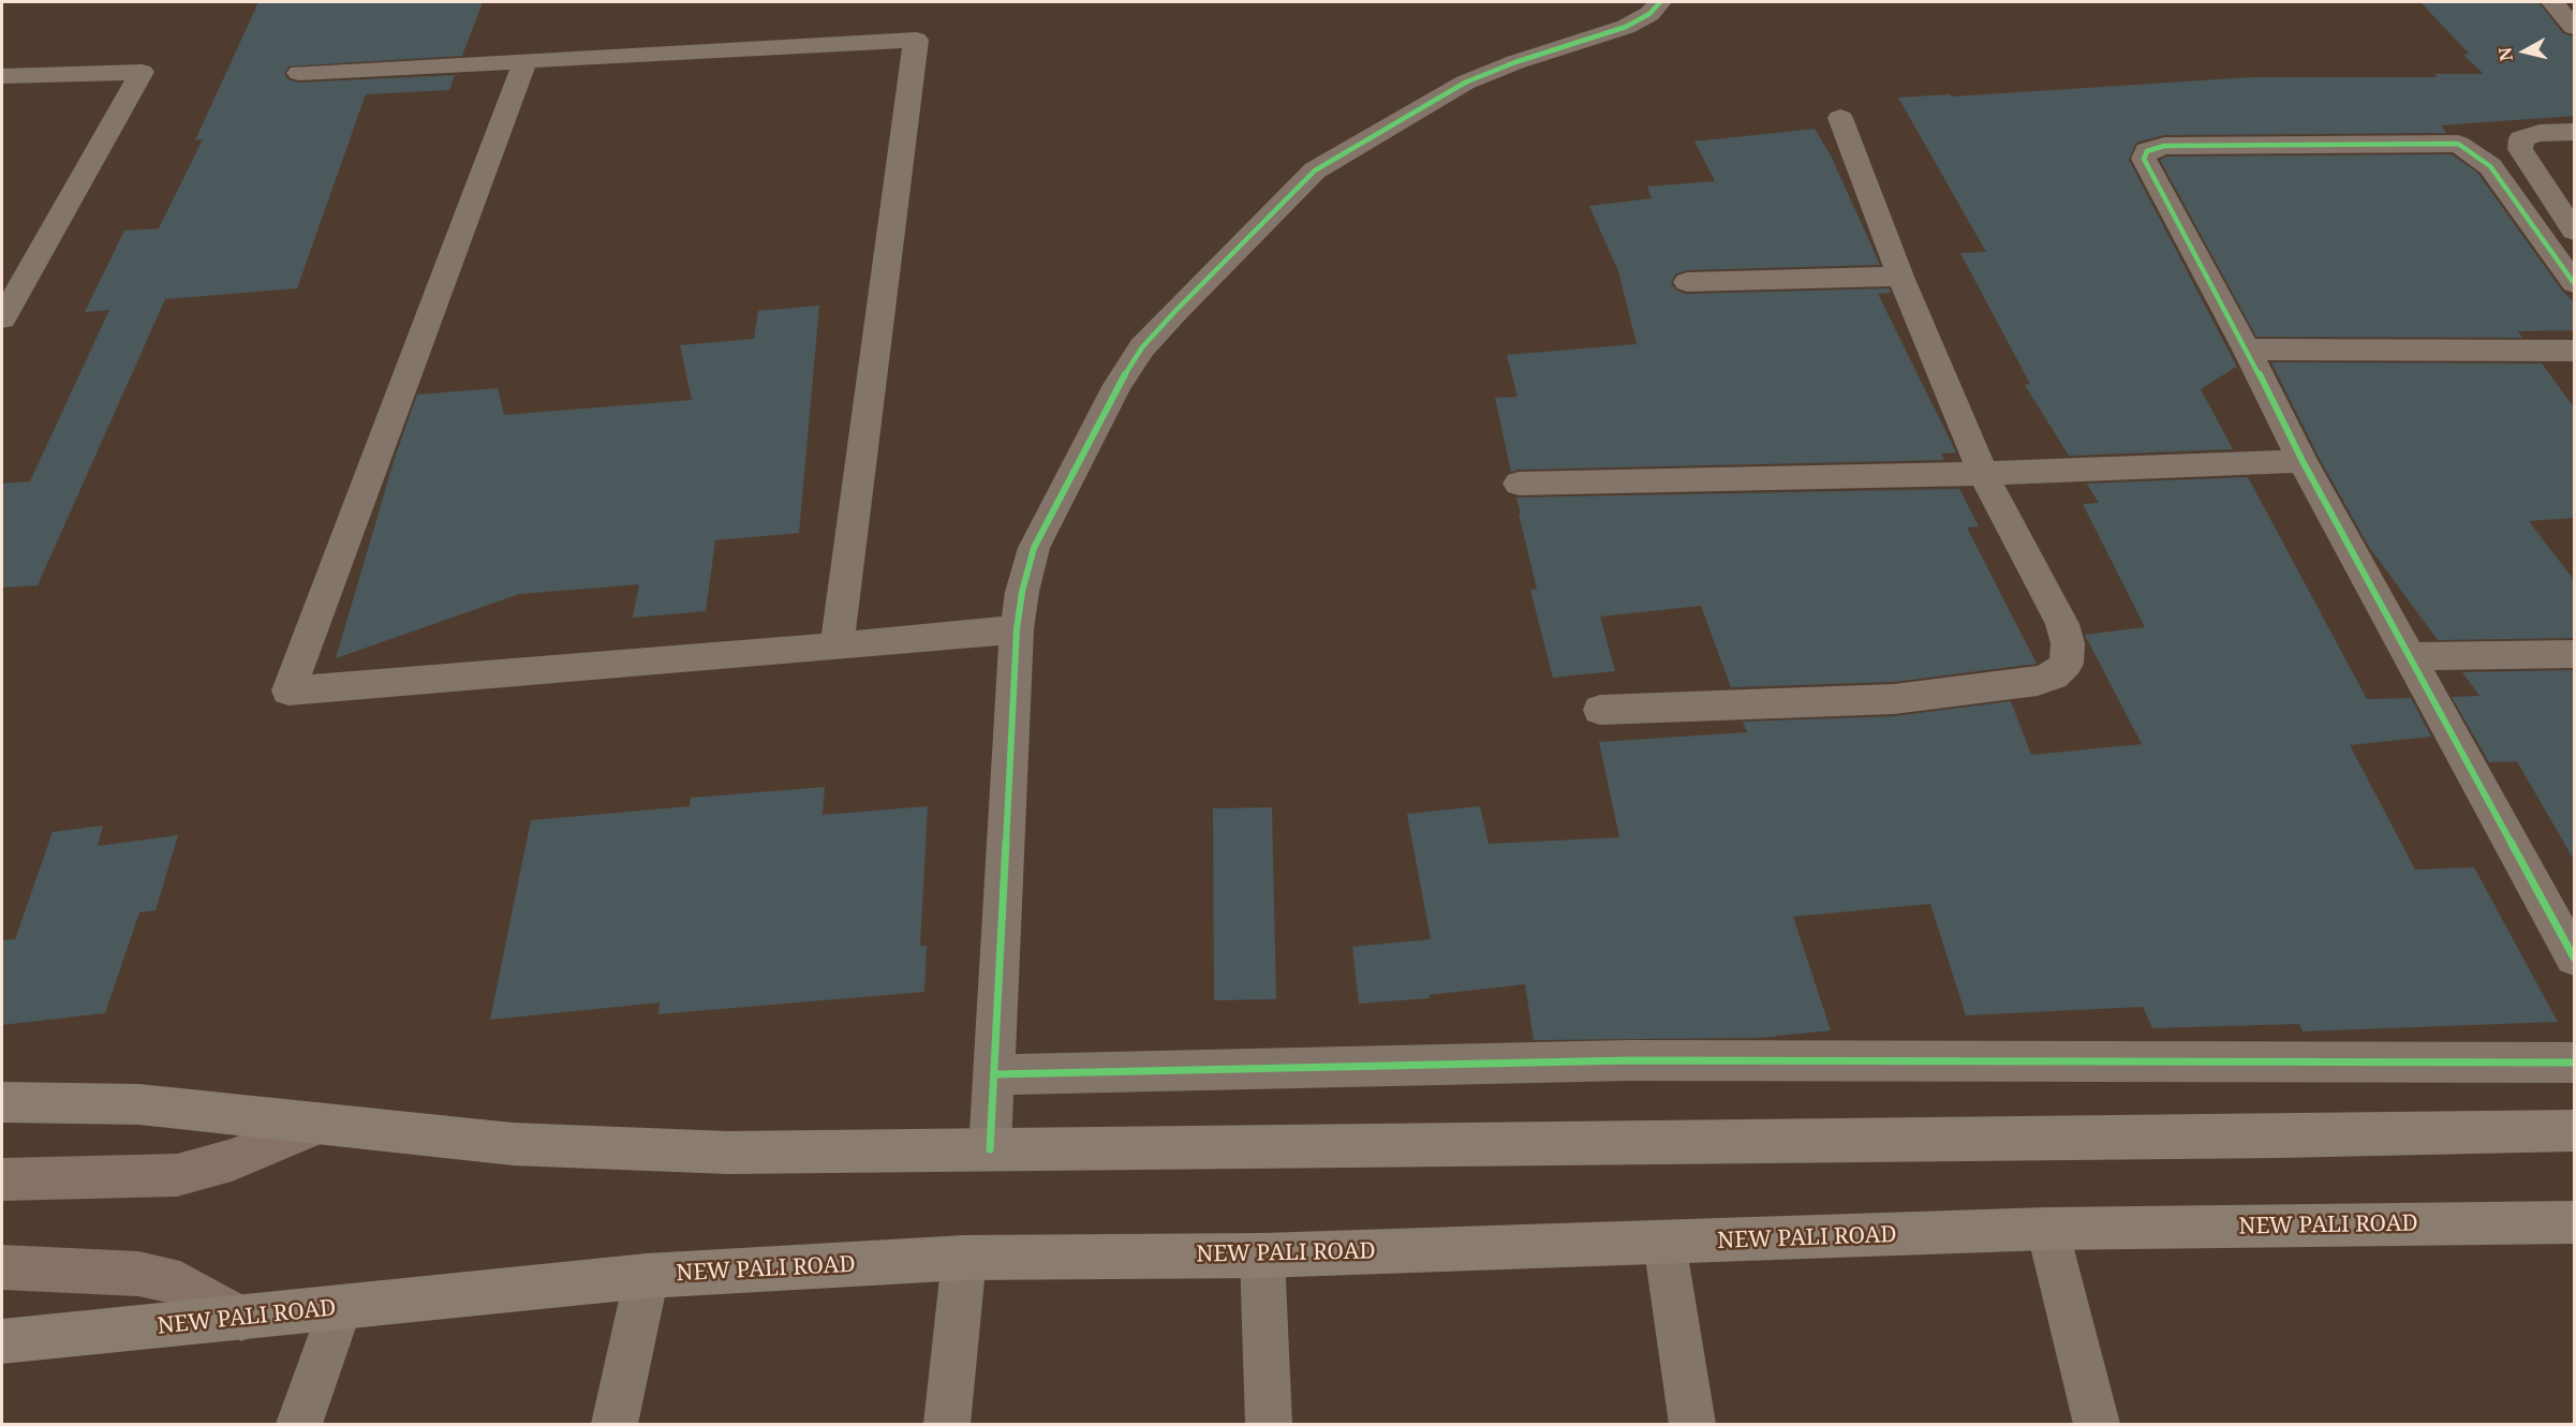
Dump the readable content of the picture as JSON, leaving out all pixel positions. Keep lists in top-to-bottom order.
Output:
{
  "streets": {
    "highway": ["NEW PALI ROAD"]
  },
  "north": "left"
}
